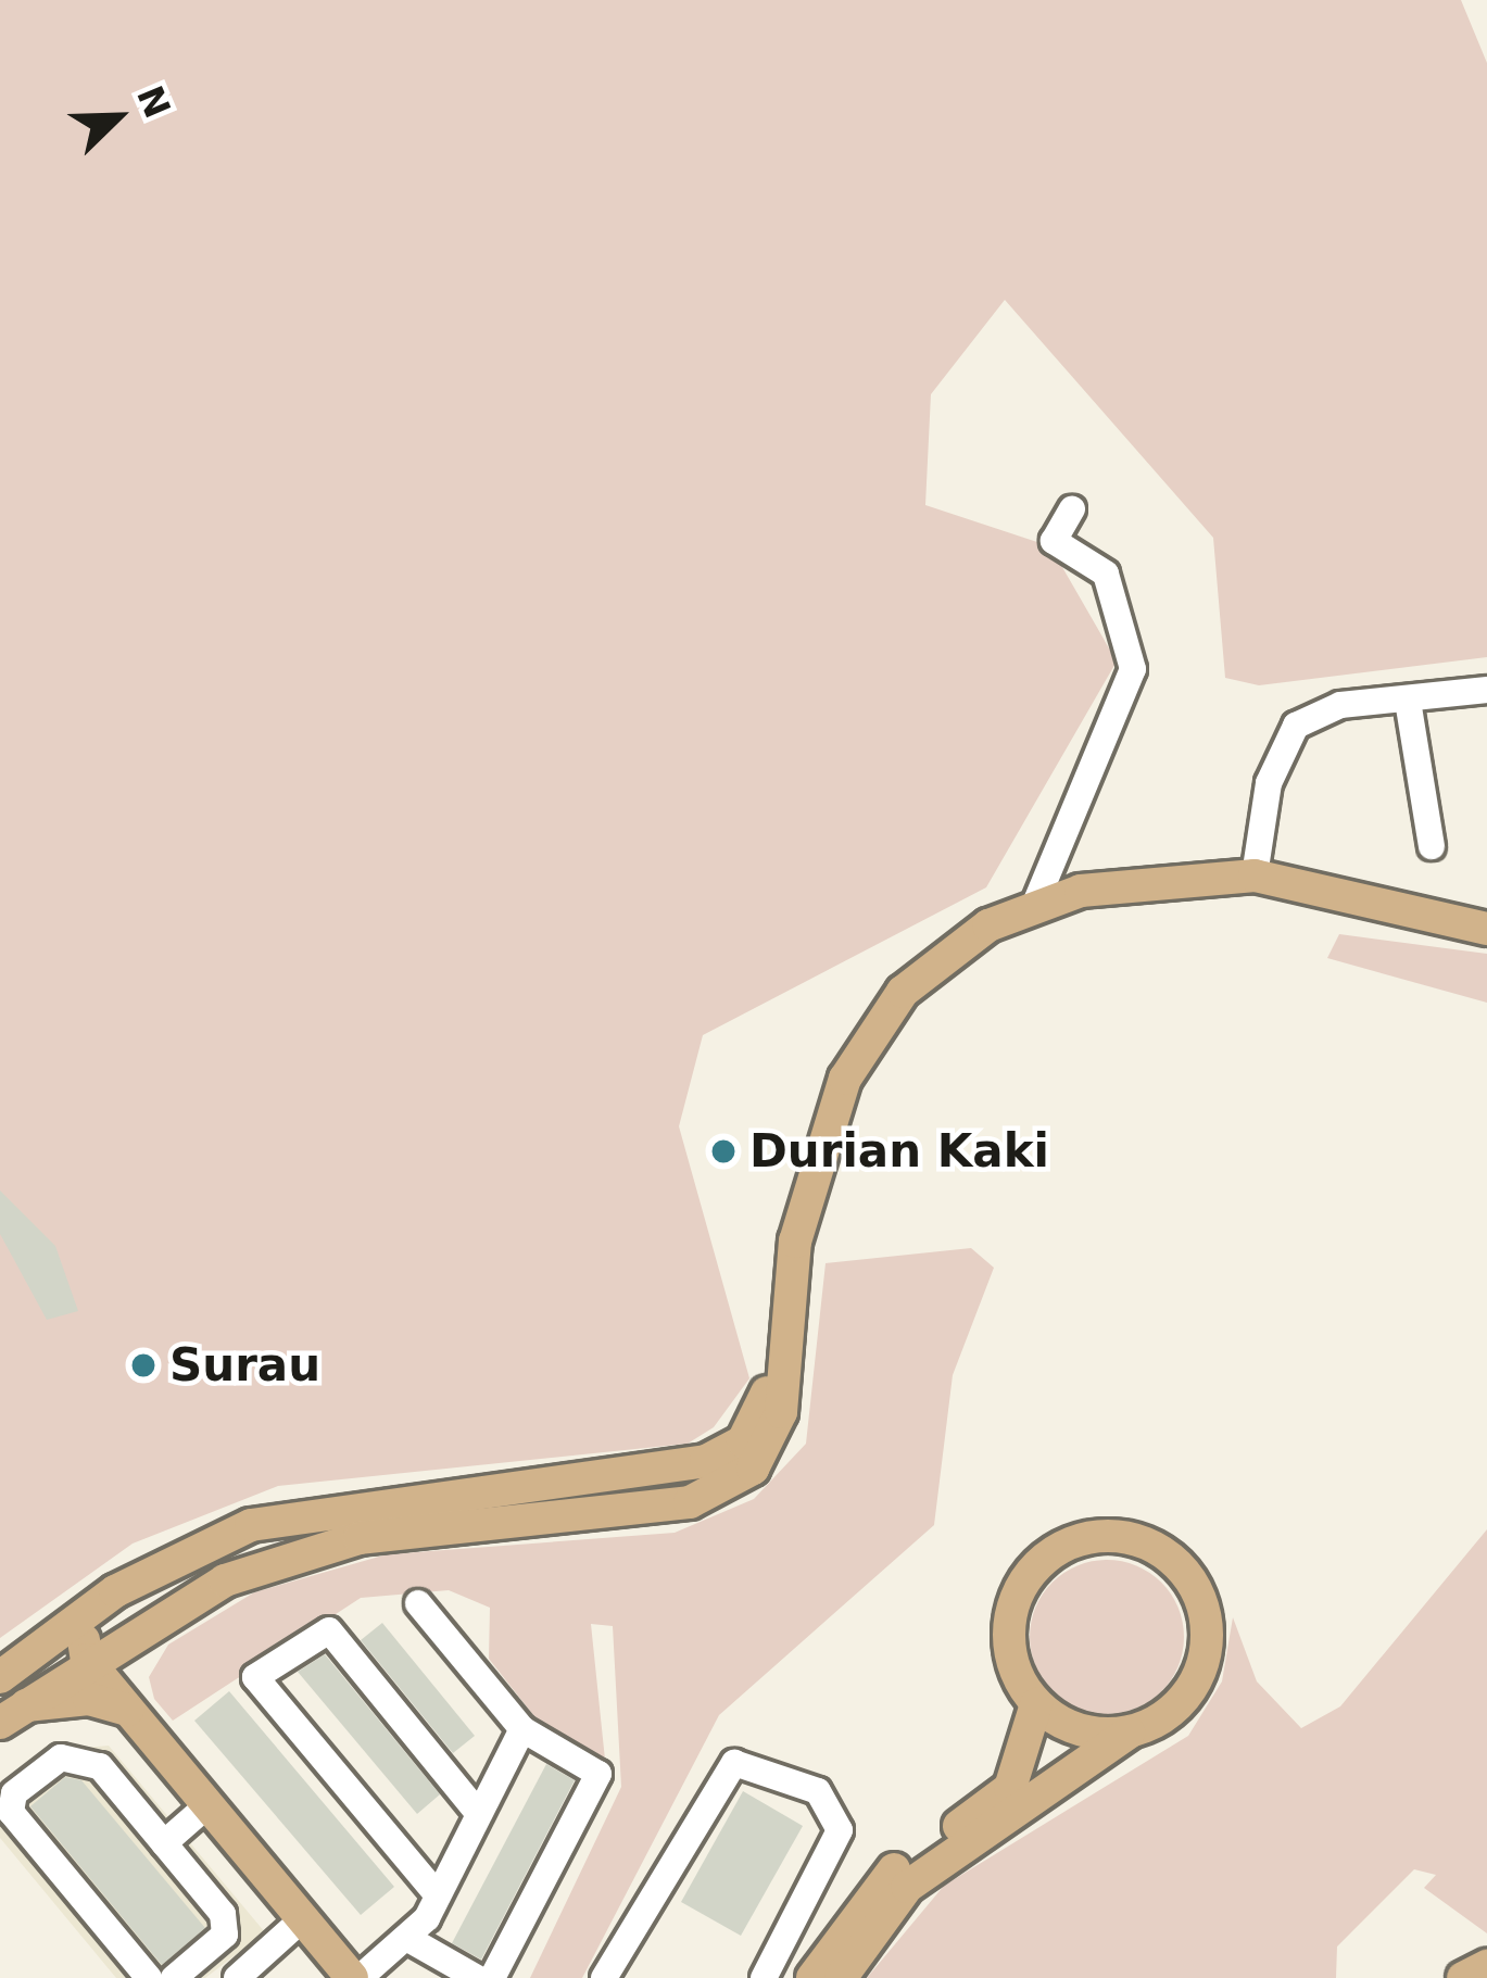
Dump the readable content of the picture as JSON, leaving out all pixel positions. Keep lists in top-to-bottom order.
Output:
{
  "places": ["Durian Kaki", "Surau"],
  "north": "top right"
}
